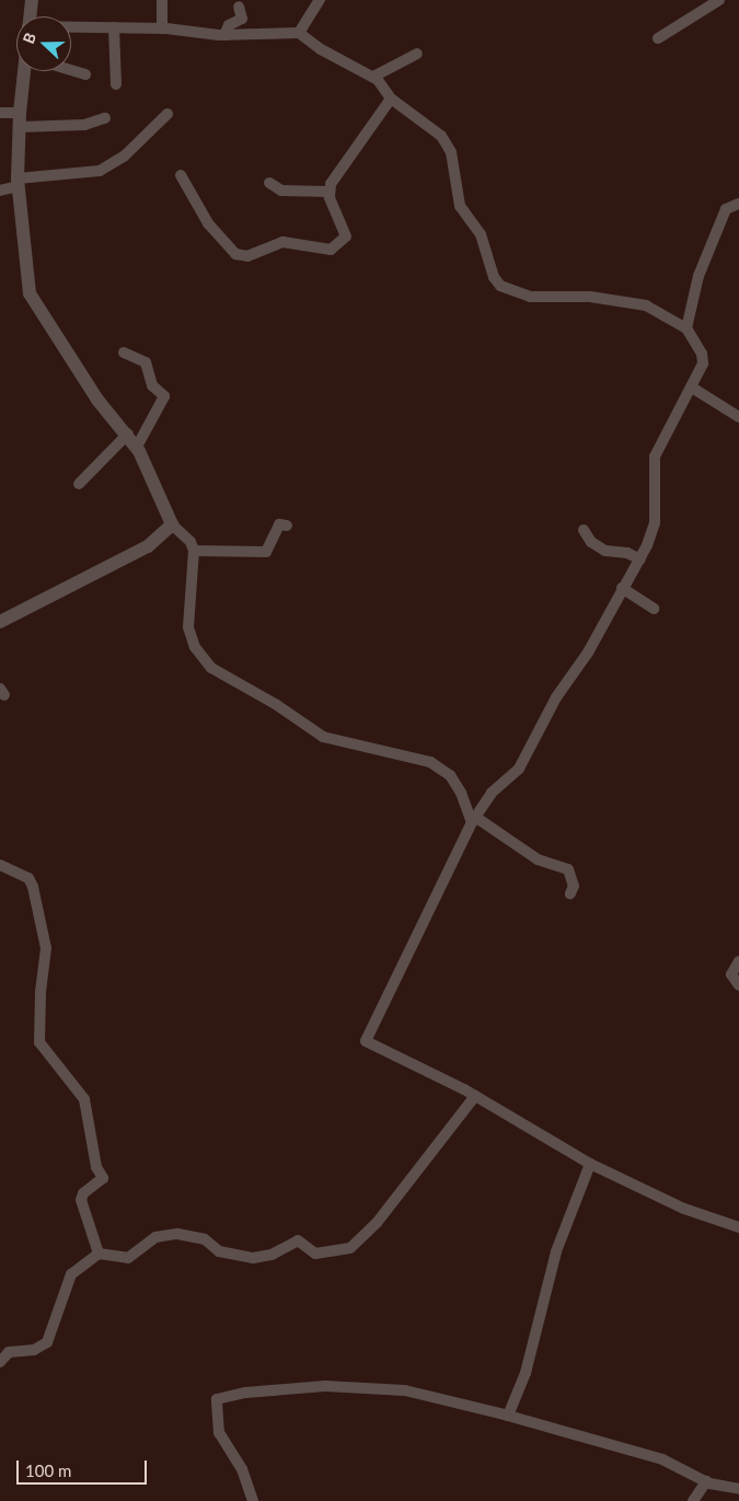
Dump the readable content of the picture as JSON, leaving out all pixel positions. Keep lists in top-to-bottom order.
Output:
{
  "scale_bar": "100 m",
  "north": "left"
}
